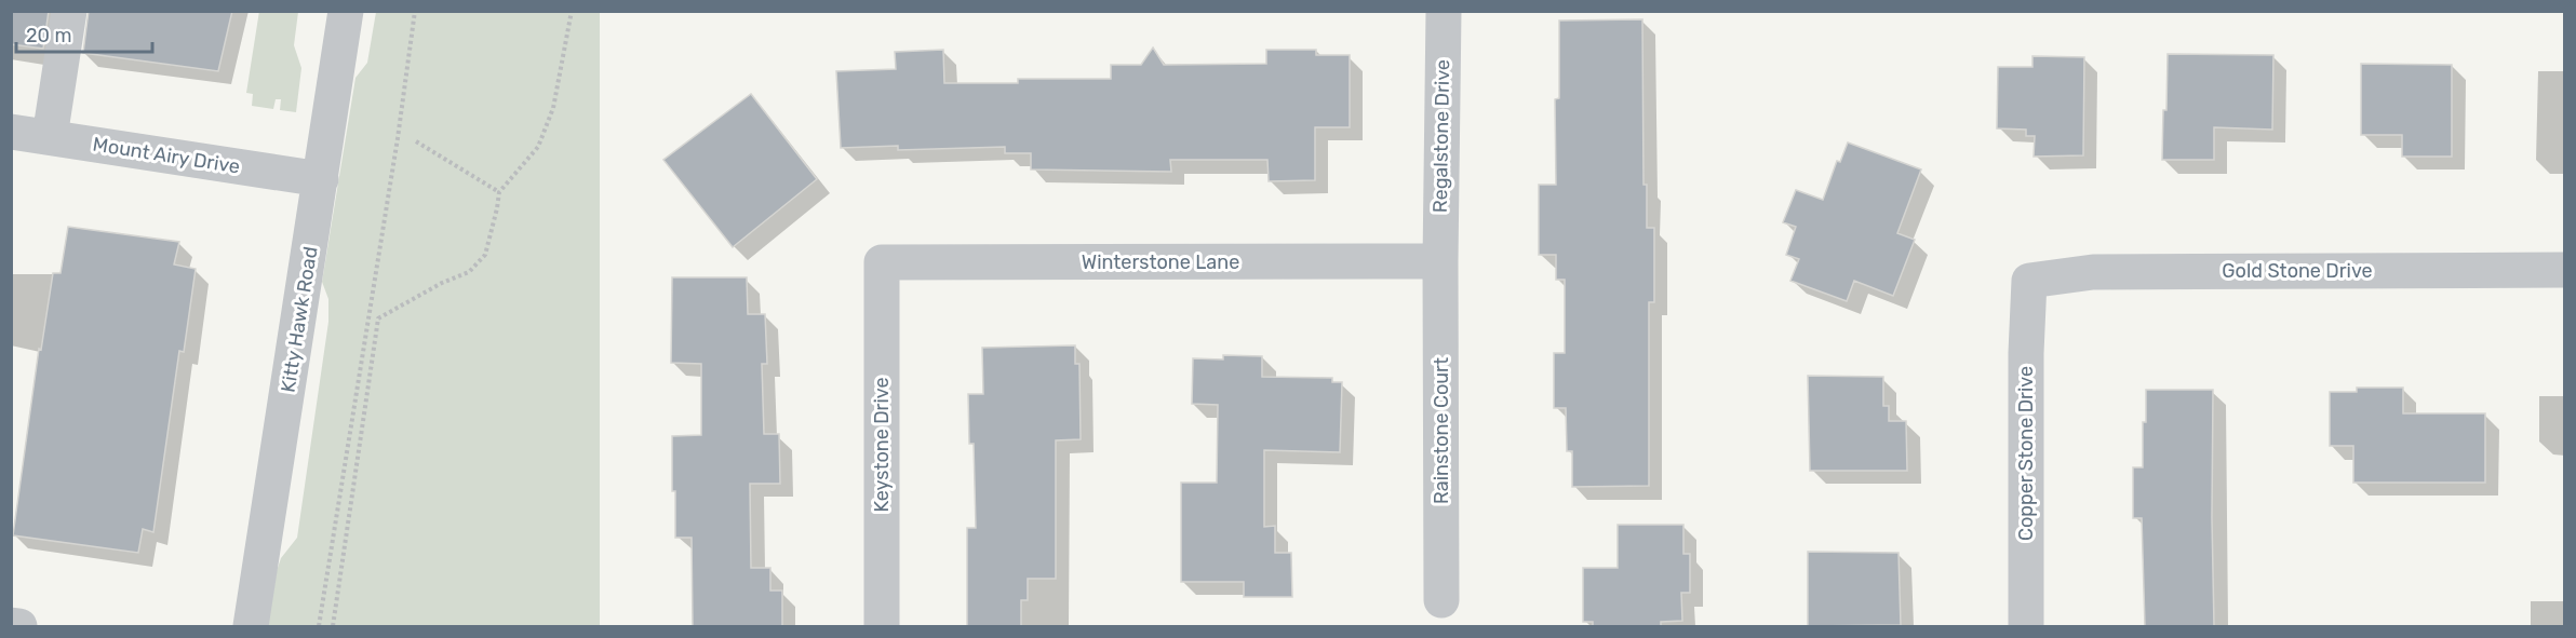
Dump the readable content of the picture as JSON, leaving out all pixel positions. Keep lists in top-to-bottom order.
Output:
{
  "streets": {
    "street": [
      "Regalstone Drive",
      "Mount Airy Drive",
      "Winterstone Lane",
      "Gold Stone Drive",
      "Kitty Hawk Road",
      "Rainstone Court",
      "Keystone Drive",
      "Copper Stone Drive"
    ]
  },
  "crossings": [
    ["Regalstone Drive", "Winterstone Lane"],
    ["Regalstone Drive", "Rainstone Court"],
    ["Mount Airy Drive", "Kitty Hawk Road"],
    ["Winterstone Lane", "Rainstone Court"],
    ["Winterstone Lane", "Keystone Drive"],
    ["Gold Stone Drive", "Copper Stone Drive"]
  ],
  "scale_bar": "20 m"
}
